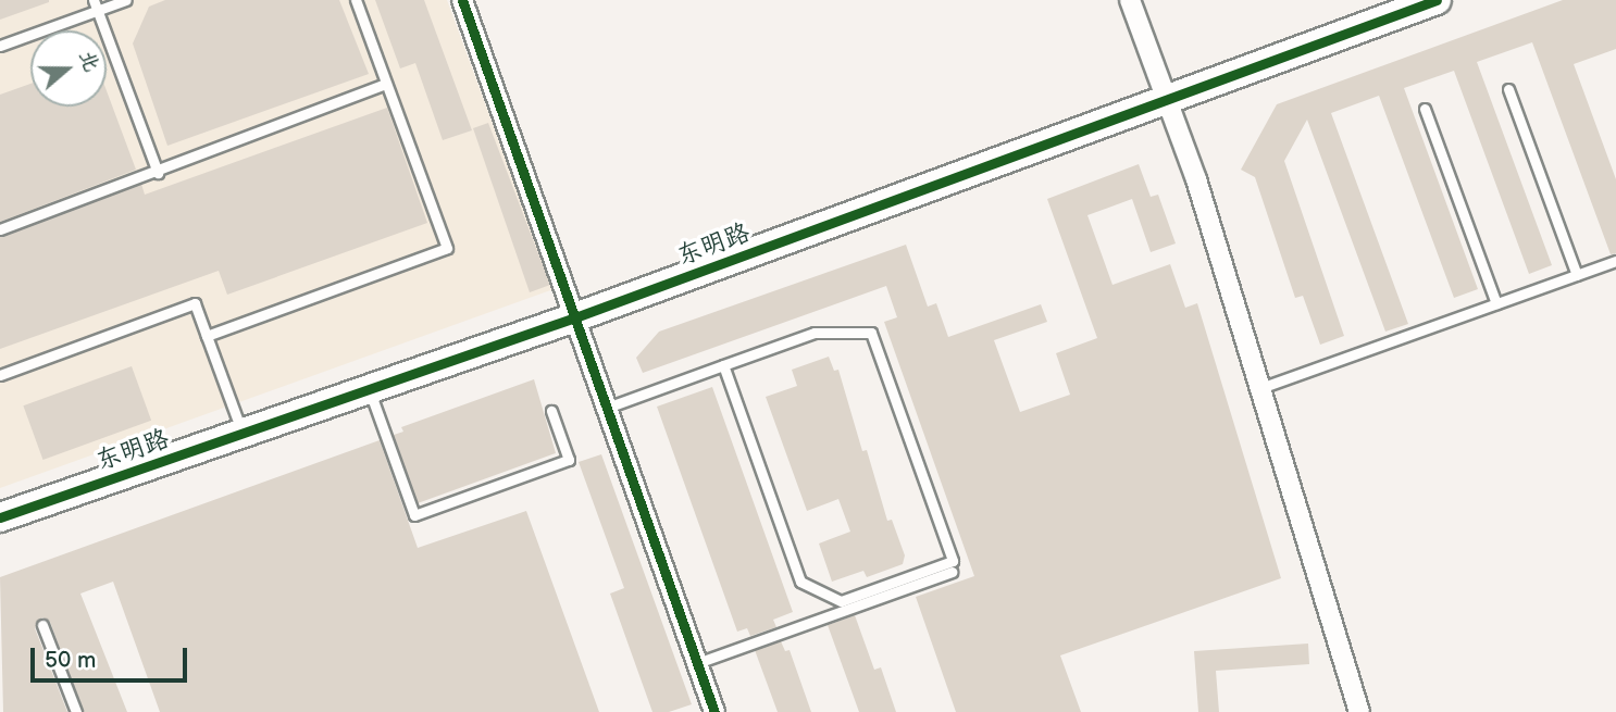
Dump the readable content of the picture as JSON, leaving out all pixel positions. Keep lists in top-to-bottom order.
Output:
{
  "streets": {
    "street": ["东明路"]
  },
  "scale_bar": "50 m",
  "north": "right"
}
